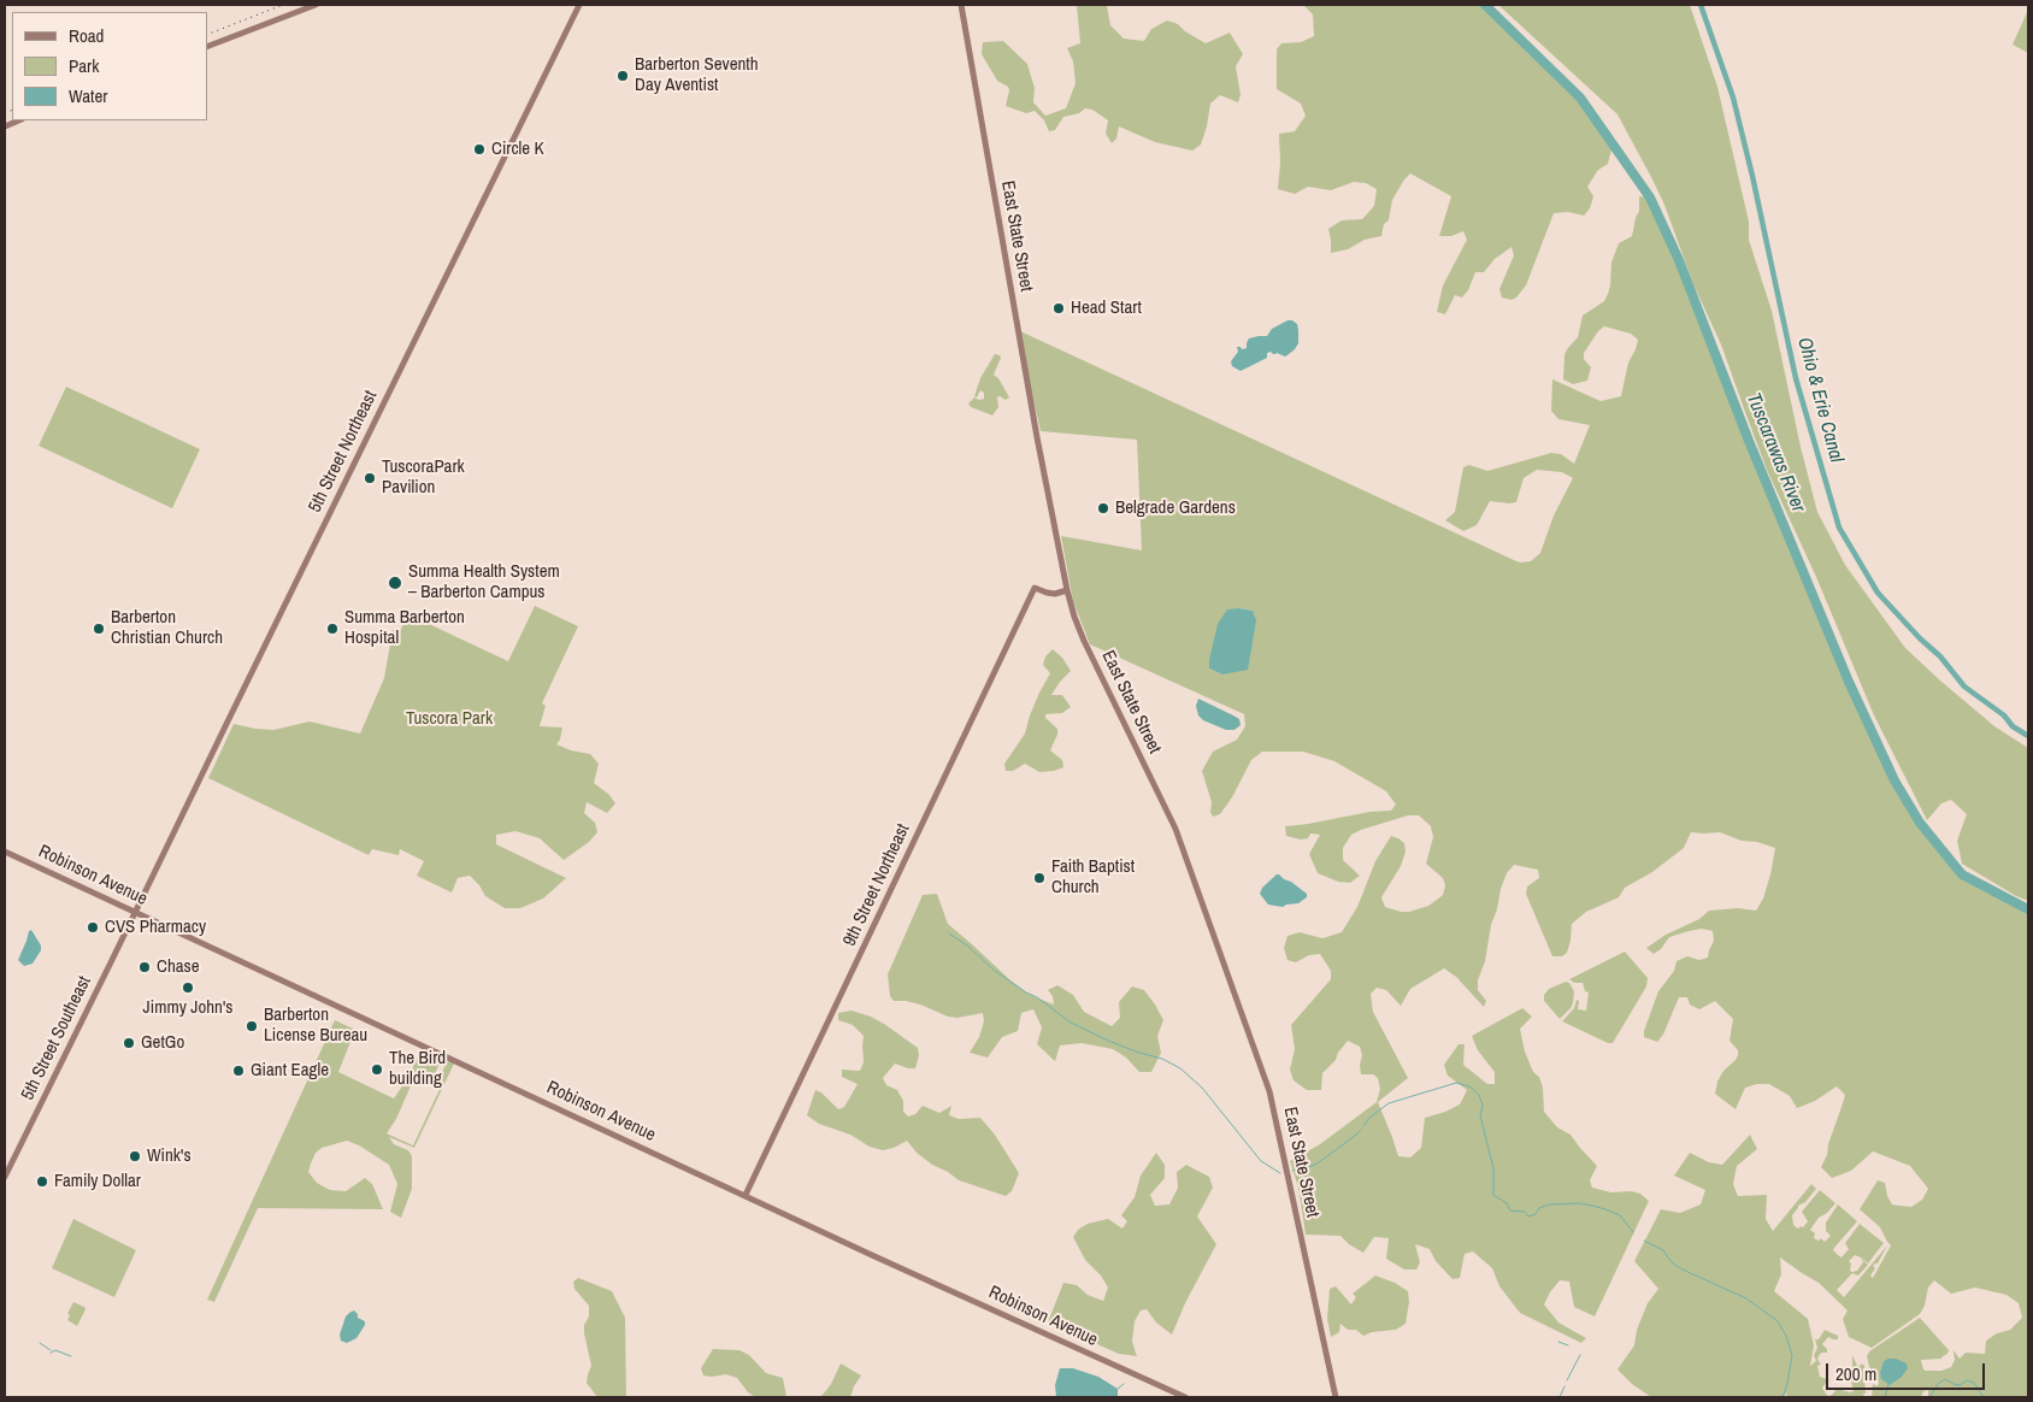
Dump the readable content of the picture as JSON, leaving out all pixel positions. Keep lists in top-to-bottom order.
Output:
{
  "streets": {
    "main road": [
      "East State Street",
      "5th Street Northeast",
      "Robinson Avenue",
      "9th Street Northeast",
      "5th Street Southeast"
    ]
  },
  "crossings": [
    ["East State Street", "9th Street Northeast"],
    ["5th Street Northeast", "Robinson Avenue"],
    ["5th Street Northeast", "5th Street Southeast"],
    ["Robinson Avenue", "9th Street Northeast"],
    ["Robinson Avenue", "5th Street Southeast"]
  ],
  "water": ["Ohio & Erie Canal", "Tuscarawas River"],
  "parks": ["Tuscora Park"],
  "places": [
    "Barberton Seventh Day Aventist",
    "Circle K",
    "Head Start",
    "TuscoraPark Pavilion",
    "Belgrade Gardens",
    "Summa Health System – Barberton Campus",
    "Barberton Christian Church",
    "Summa Barberton Hospital",
    "Faith Baptist Church",
    "CVS Pharmacy",
    "Chase",
    "Jimmy John's",
    "Barberton License Bureau",
    "GetGo",
    "The Bird building",
    "Giant Eagle",
    "Wink's",
    "Family Dollar"
  ],
  "legend": ["Road", "Park", "Water"],
  "scale_bar": "200 m"
}
